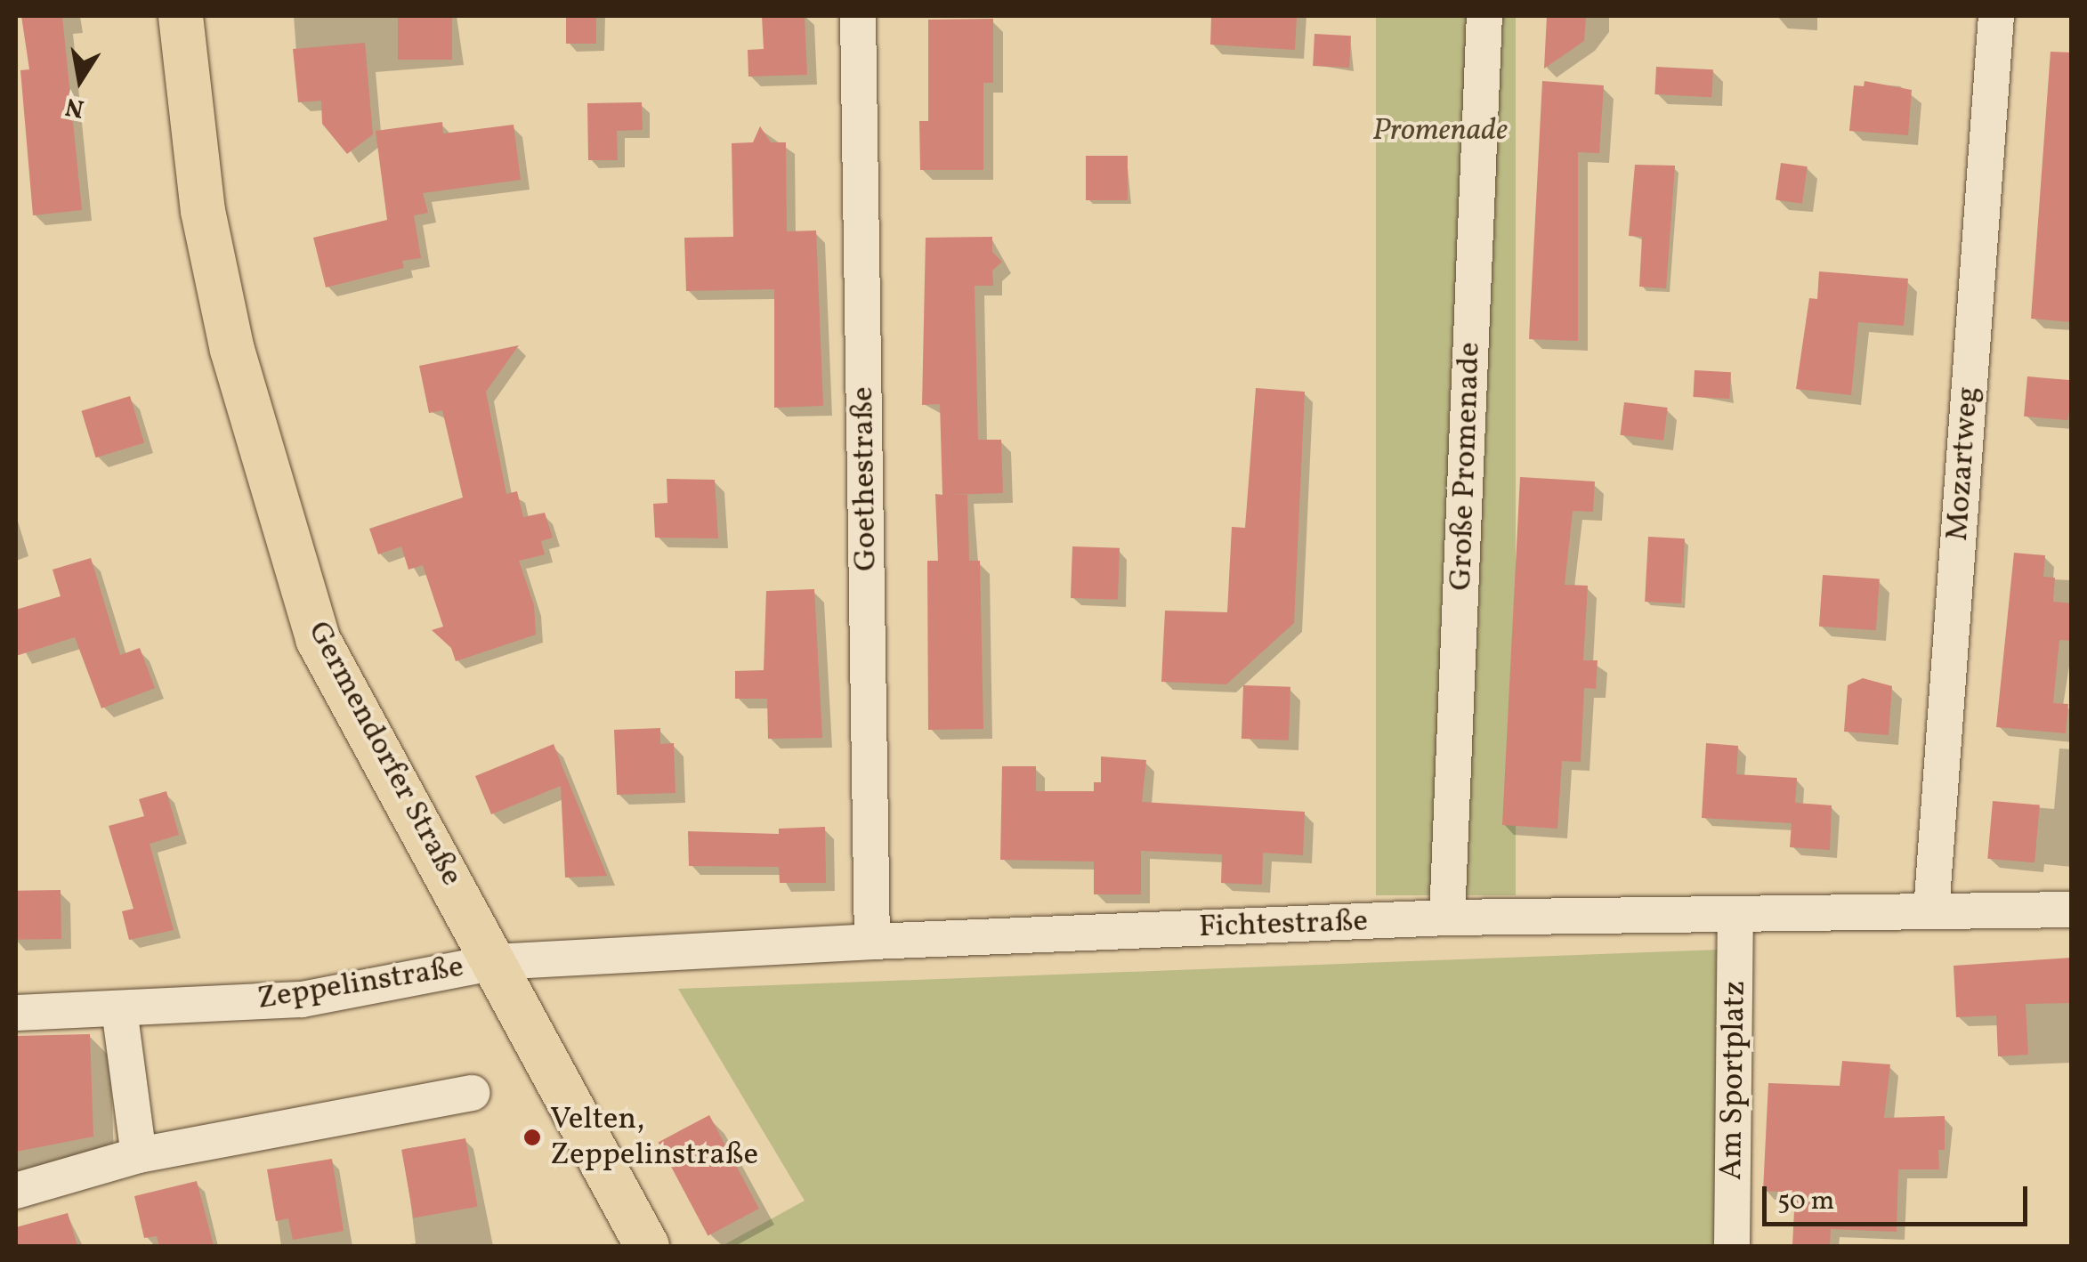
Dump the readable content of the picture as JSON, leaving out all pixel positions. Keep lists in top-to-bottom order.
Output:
{
  "streets": {
    "main road": ["Germendorfer Straße"],
    "street": [
      "Mozartweg",
      "Große Promenade",
      "Goethestraße",
      "Fichtestraße",
      "Zeppelinstraße",
      "Am Sportplatz"
    ]
  },
  "crossings": [
    ["Mozartweg", "Fichtestraße"],
    ["Große Promenade", "Fichtestraße"],
    ["Goethestraße", "Fichtestraße"],
    ["Germendorfer Straße", "Fichtestraße"],
    ["Germendorfer Straße", "Zeppelinstraße"],
    ["Fichtestraße", "Zeppelinstraße"],
    ["Fichtestraße", "Am Sportplatz"]
  ],
  "parks": ["Promenade"],
  "places": ["Velten, Zeppelinstraße"],
  "scale_bar": "50 m",
  "north": "bottom"
}
